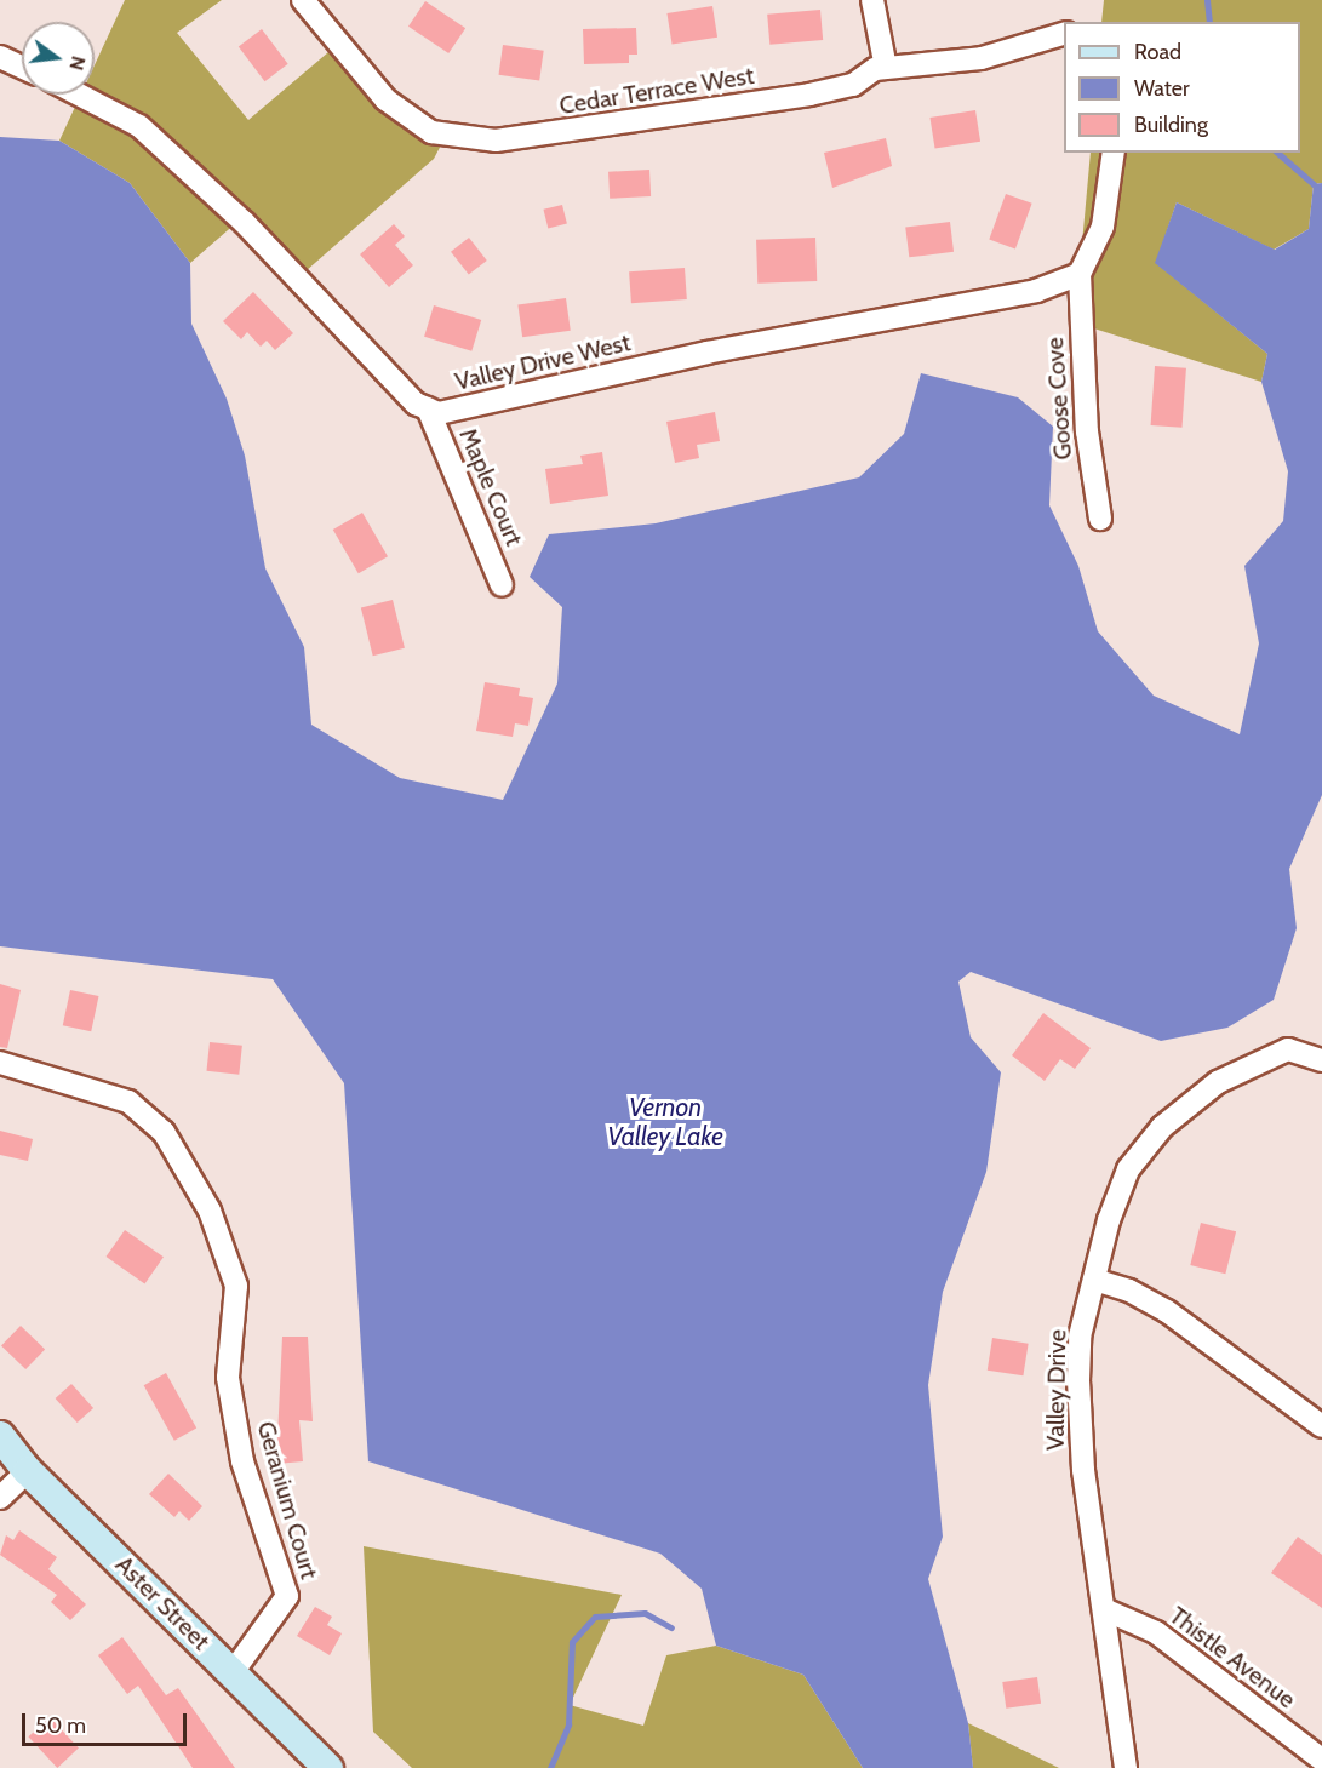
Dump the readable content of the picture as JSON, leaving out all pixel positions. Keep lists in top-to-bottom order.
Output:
{
  "streets": {
    "street": [
      "Cedar Terrace West",
      "Valley Drive West",
      "Goose Cove",
      "Maple Court",
      "Valley Drive",
      "Geranium Court",
      "Aster Street",
      "Thistle Avenue"
    ]
  },
  "crossings": [
    ["Valley Drive West", "Goose Cove"],
    ["Valley Drive West", "Maple Court"],
    ["Valley Drive", "Thistle Avenue"],
    ["Geranium Court", "Aster Street"]
  ],
  "water": ["Vernon Valley Lake"],
  "legend": ["Road", "Water", "Building"],
  "scale_bar": "50 m",
  "north": "right"
}
